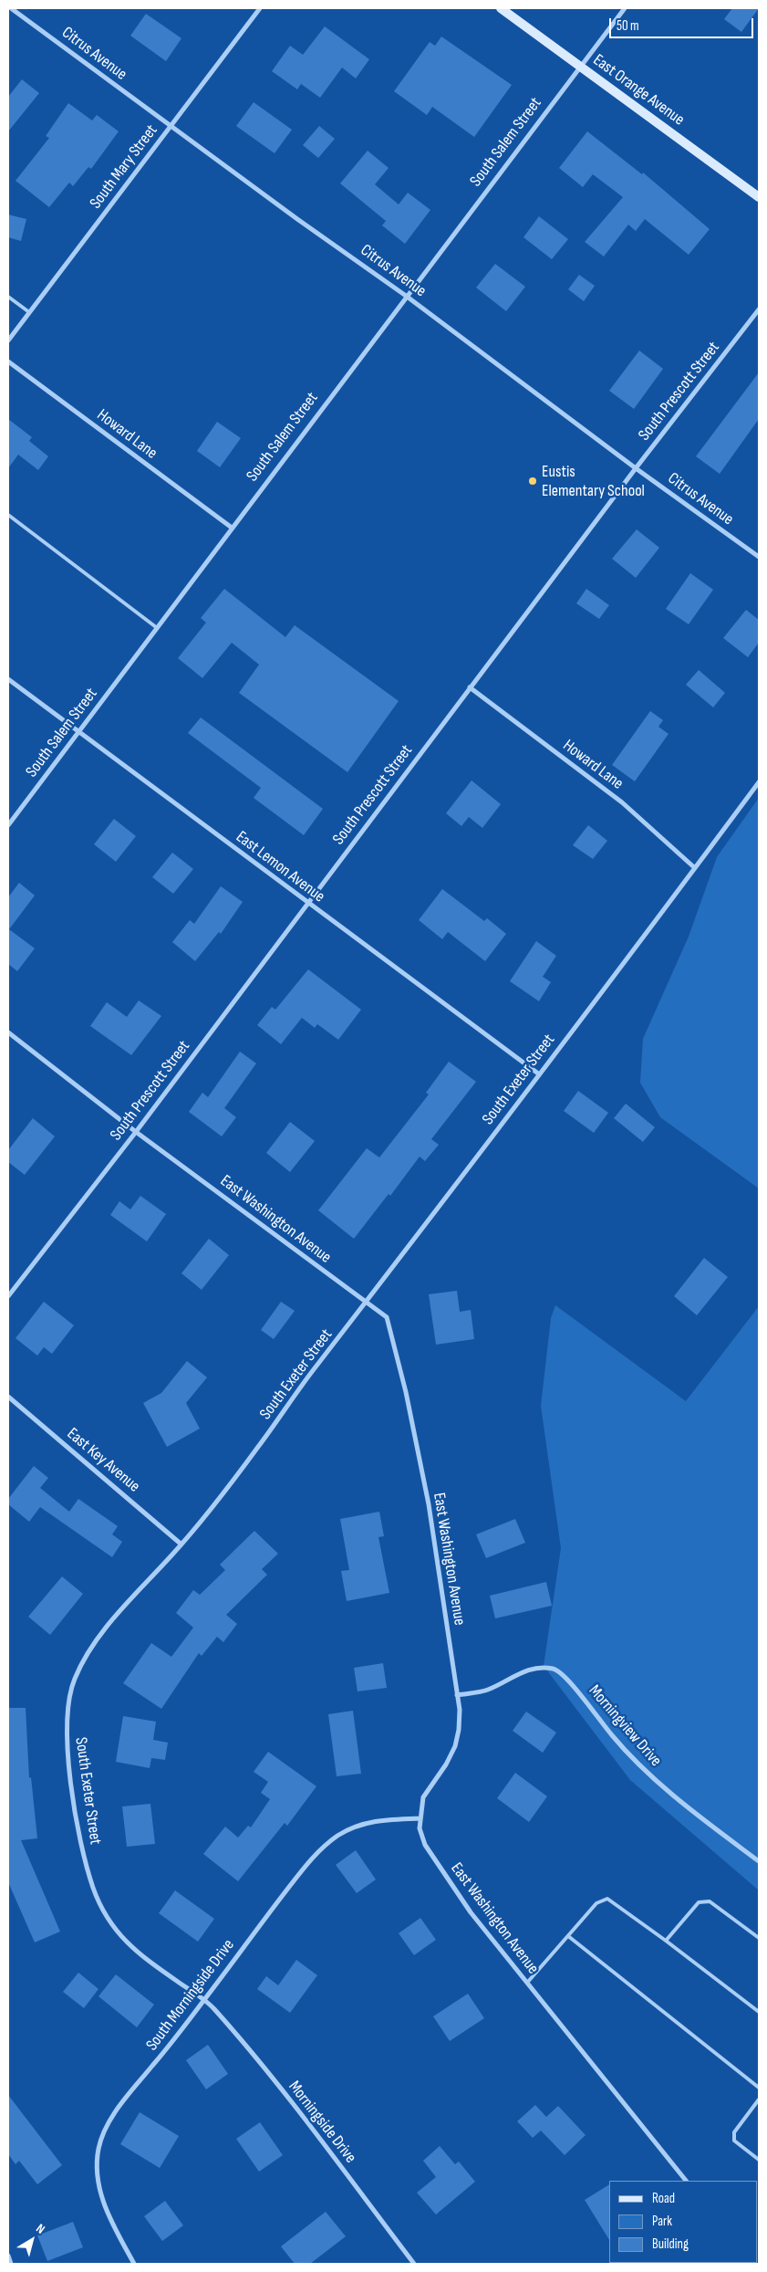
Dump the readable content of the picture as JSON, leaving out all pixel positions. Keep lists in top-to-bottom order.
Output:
{
  "streets": {
    "main road": ["East Orange Avenue"],
    "street": [
      "Citrus Avenue",
      "South Salem Street",
      "South Mary Street",
      "South Prescott Street",
      "Howard Lane",
      "East Lemon Avenue",
      "South Exeter Street",
      "East Washington Avenue",
      "East Key Avenue",
      "Morningview Drive",
      "South Morningside Drive",
      "Morningside Drive"
    ]
  },
  "crossings": [
    ["Citrus Avenue", "South Salem Street"],
    ["Citrus Avenue", "South Mary Street"],
    ["Citrus Avenue", "South Prescott Street"],
    ["East Orange Avenue", "South Salem Street"],
    ["South Salem Street", "Howard Lane"],
    ["South Salem Street", "East Lemon Avenue"],
    ["South Prescott Street", "Howard Lane"],
    ["South Prescott Street", "East Lemon Avenue"],
    ["South Prescott Street", "East Washington Avenue"],
    ["Howard Lane", "South Exeter Street"],
    ["East Lemon Avenue", "South Exeter Street"],
    ["South Exeter Street", "East Washington Avenue"],
    ["South Exeter Street", "East Key Avenue"],
    ["South Exeter Street", "South Morningside Drive"],
    ["South Exeter Street", "Morningside Drive"],
    ["East Washington Avenue", "Morningview Drive"],
    ["East Washington Avenue", "South Morningside Drive"],
    ["South Morningside Drive", "Morningside Drive"]
  ],
  "places": ["Eustis Elementary School"],
  "legend": ["Road", "Park", "Building"],
  "scale_bar": "50 m",
  "north": "top right"
}
